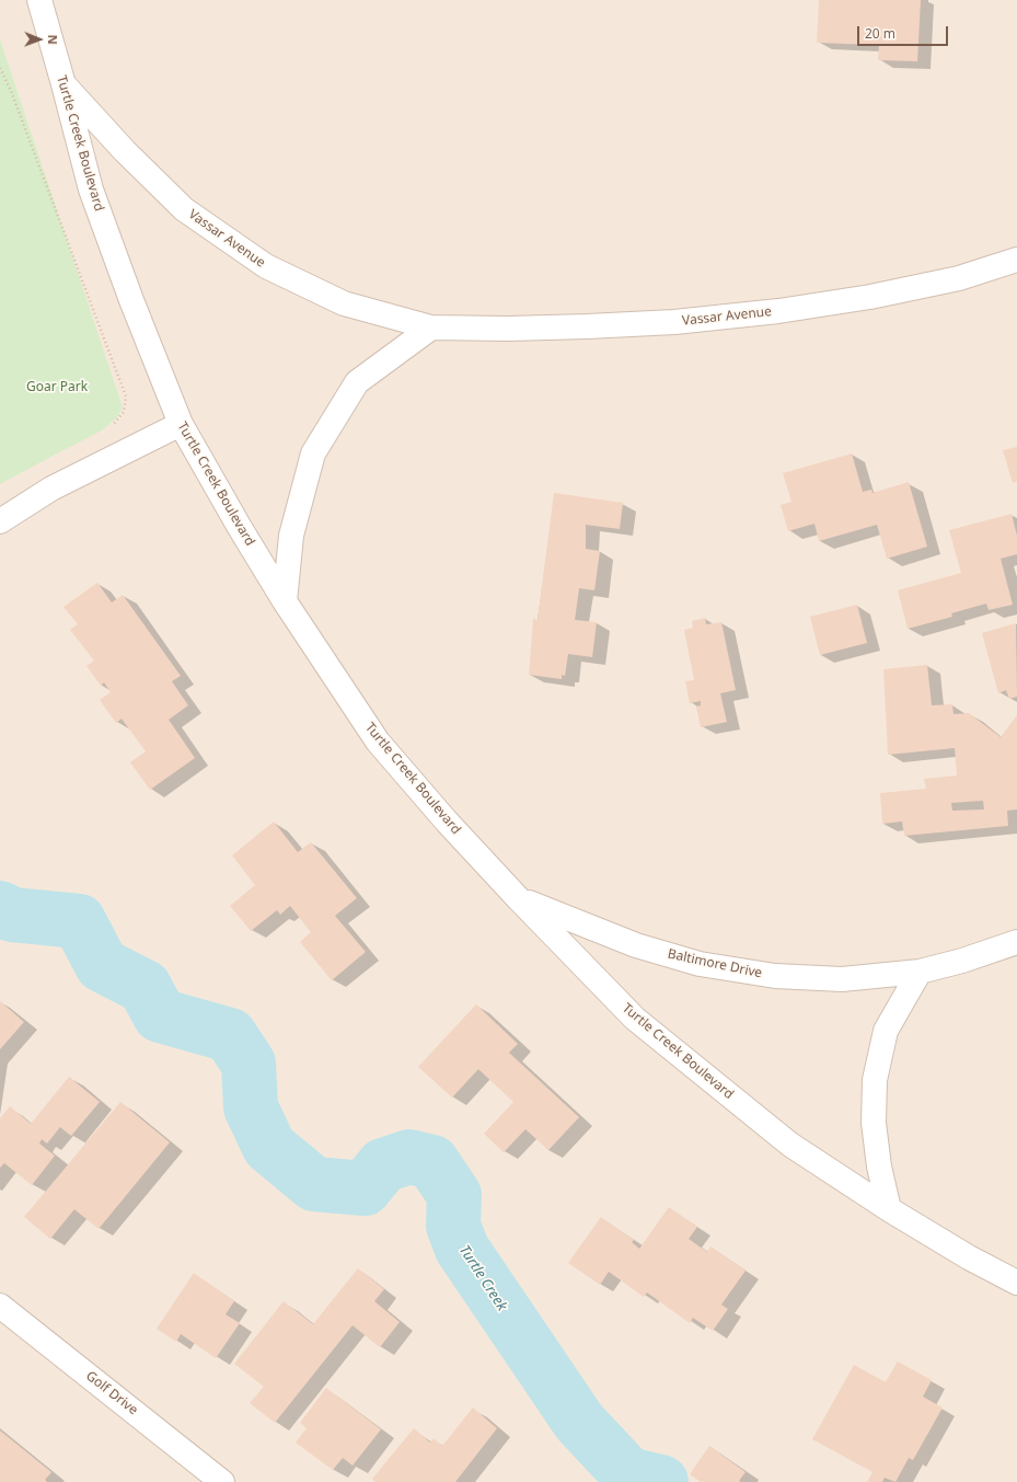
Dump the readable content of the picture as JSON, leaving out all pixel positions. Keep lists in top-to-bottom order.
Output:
{
  "streets": {
    "street": [
      "Turtle Creek Boulevard",
      "Vassar Avenue",
      "Baltimore Drive",
      "Golf Drive"
    ]
  },
  "crossings": [
    ["Turtle Creek Boulevard", "Vassar Avenue"],
    ["Turtle Creek Boulevard", "Baltimore Drive"]
  ],
  "water": ["Turtle Creek"],
  "parks": ["Goar Park"],
  "scale_bar": "20 m",
  "north": "right"
}
